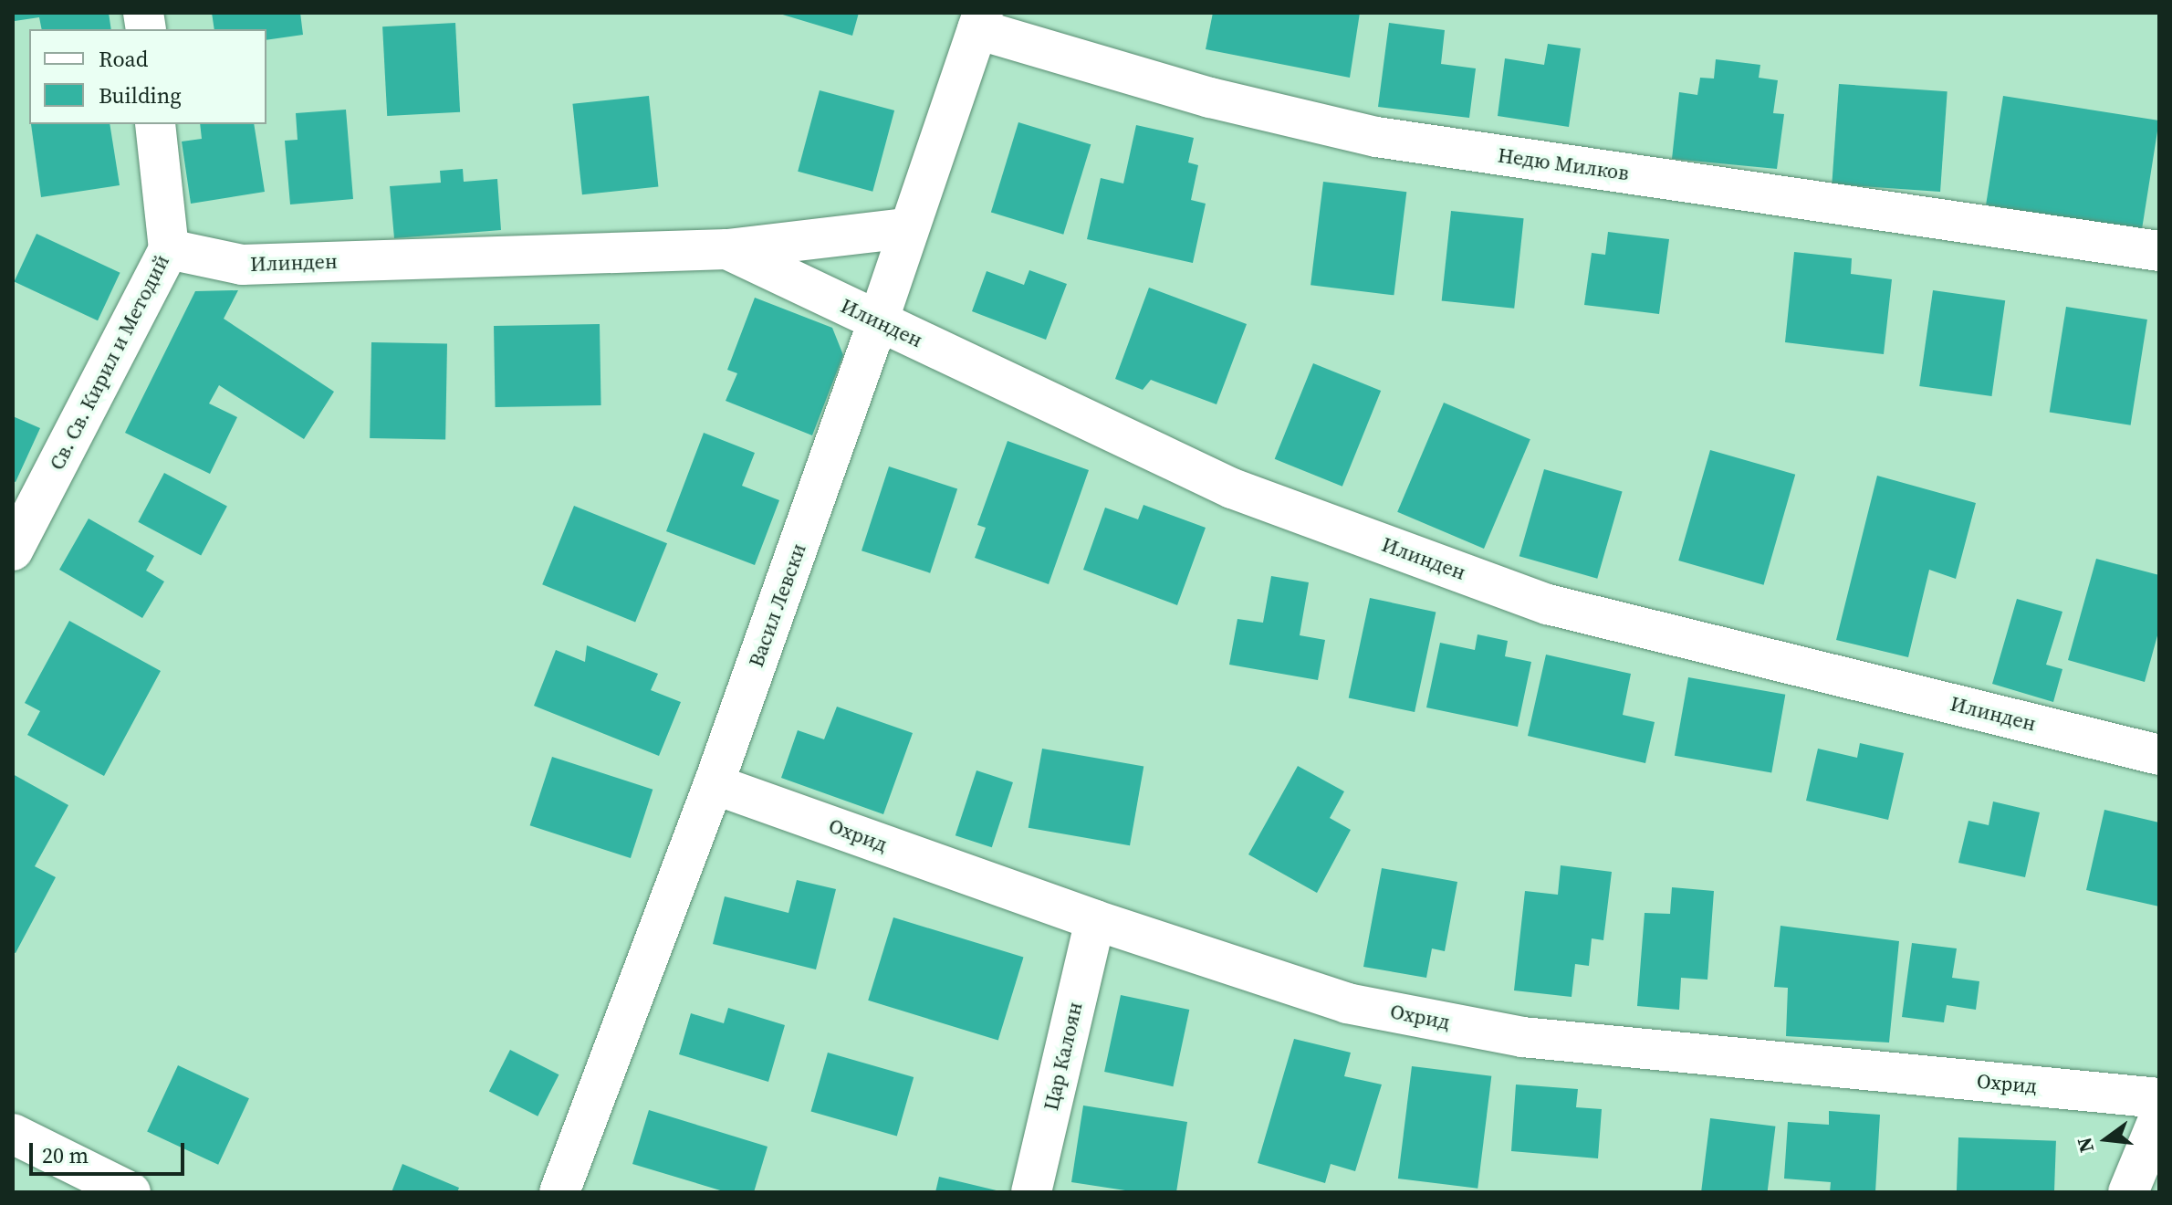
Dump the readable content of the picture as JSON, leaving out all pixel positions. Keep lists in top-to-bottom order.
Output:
{
  "streets": {
    "street": [
      "Недю Милков",
      "Илинден",
      "Св. Св. Кирил и Методий",
      "Васил Левски",
      "Охрид",
      "Цар Калоян"
    ]
  },
  "crossings": [
    ["Недю Милков", "Васил Левски"],
    ["Илинден", "Св. Св. Кирил и Методий"],
    ["Илинден", "Васил Левски"],
    ["Васил Левски", "Охрид"],
    ["Охрид", "Цар Калоян"]
  ],
  "legend": ["Road", "Building"],
  "scale_bar": "20 m",
  "north": "left"
}
